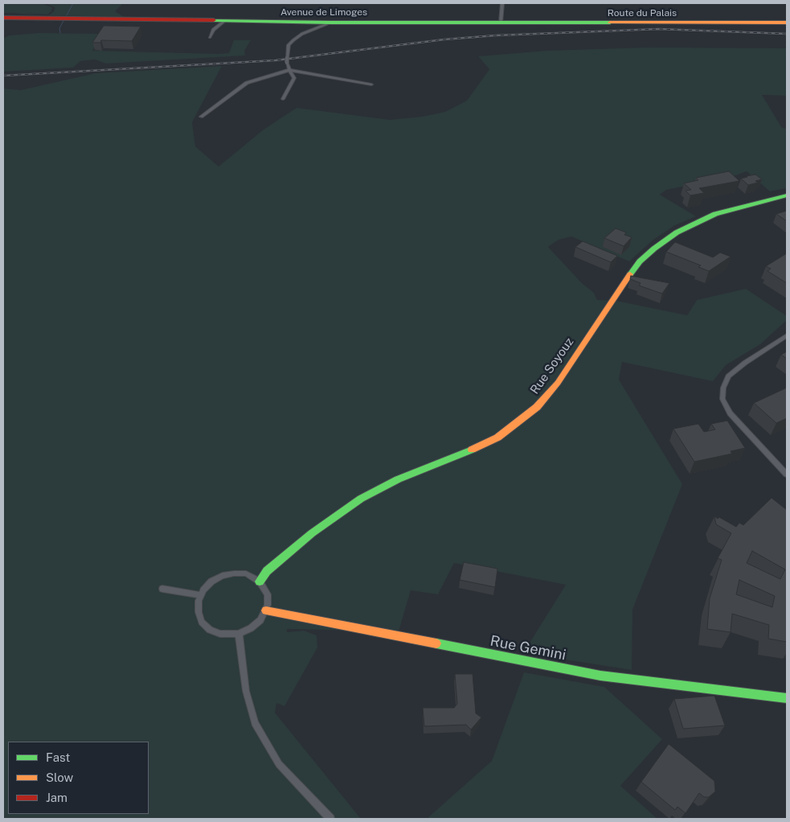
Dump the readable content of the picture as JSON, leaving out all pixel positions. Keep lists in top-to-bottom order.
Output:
{
  "streets": {
    "main road": [
      "Avenue de Limoges",
      "Route du Palais",
      "Rue Soyouz",
      "Rue Gemini"
    ]
  },
  "crossings": [
    ["Avenue de Limoges", "Route du Palais"],
    ["Rue Soyouz", "Rue Gemini"]
  ],
  "legend": ["Fast", "Slow", "Jam"]
}
